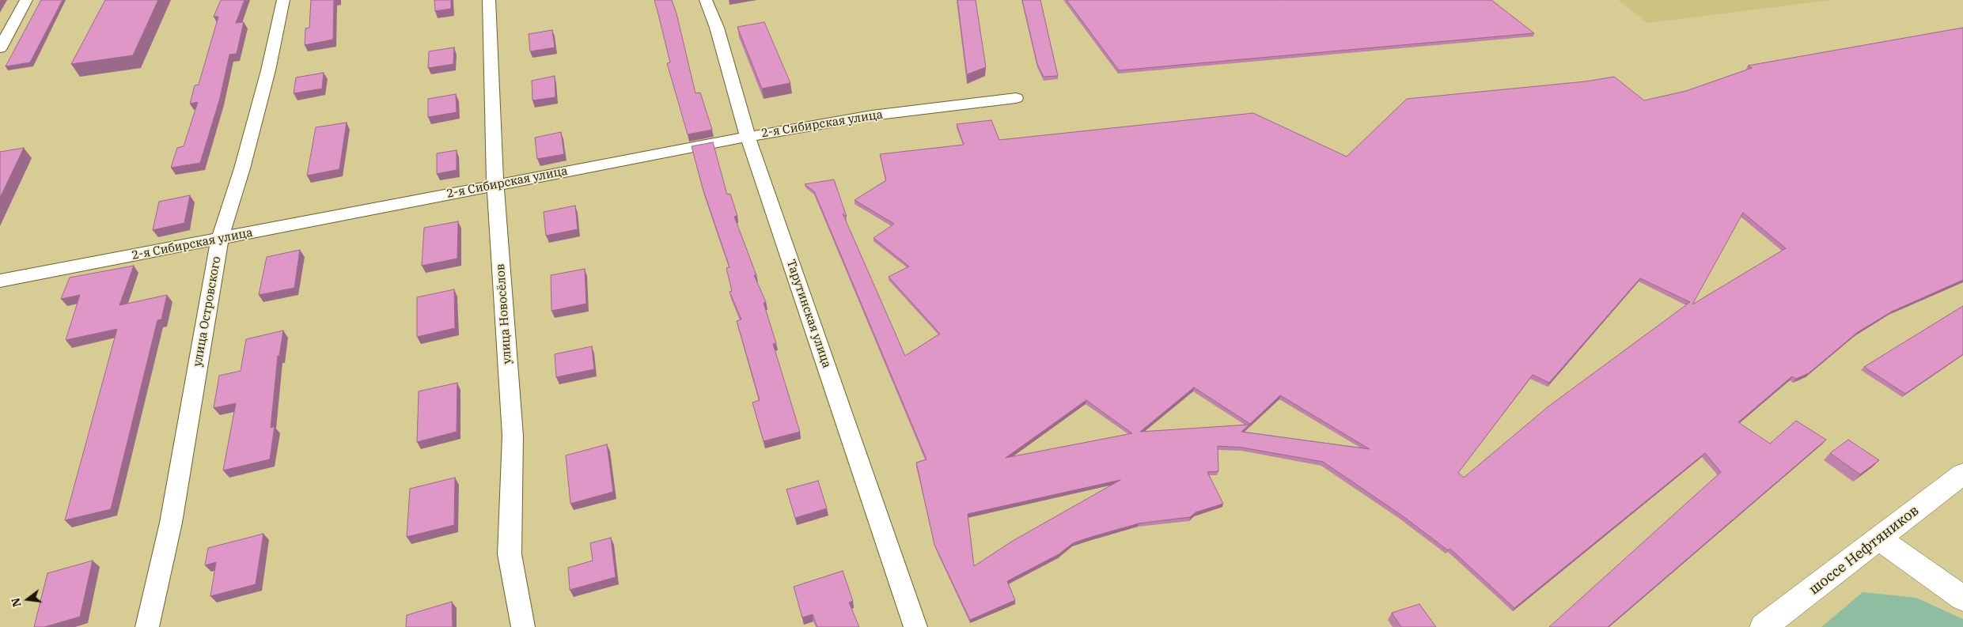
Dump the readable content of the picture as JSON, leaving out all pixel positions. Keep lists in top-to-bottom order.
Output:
{
  "streets": {
    "main road": ["шоссе Нефтяников"],
    "street": [
      "2-я Сибирская улица",
      "улица Островского",
      "улица Новосёлов",
      "Тарутинская улица"
    ]
  },
  "crossings": [
    ["2-я Сибирская улица", "улица Островского"],
    ["2-я Сибирская улица", "улица Новосёлов"],
    ["2-я Сибирская улица", "Тарутинская улица"]
  ],
  "north": "left"
}
